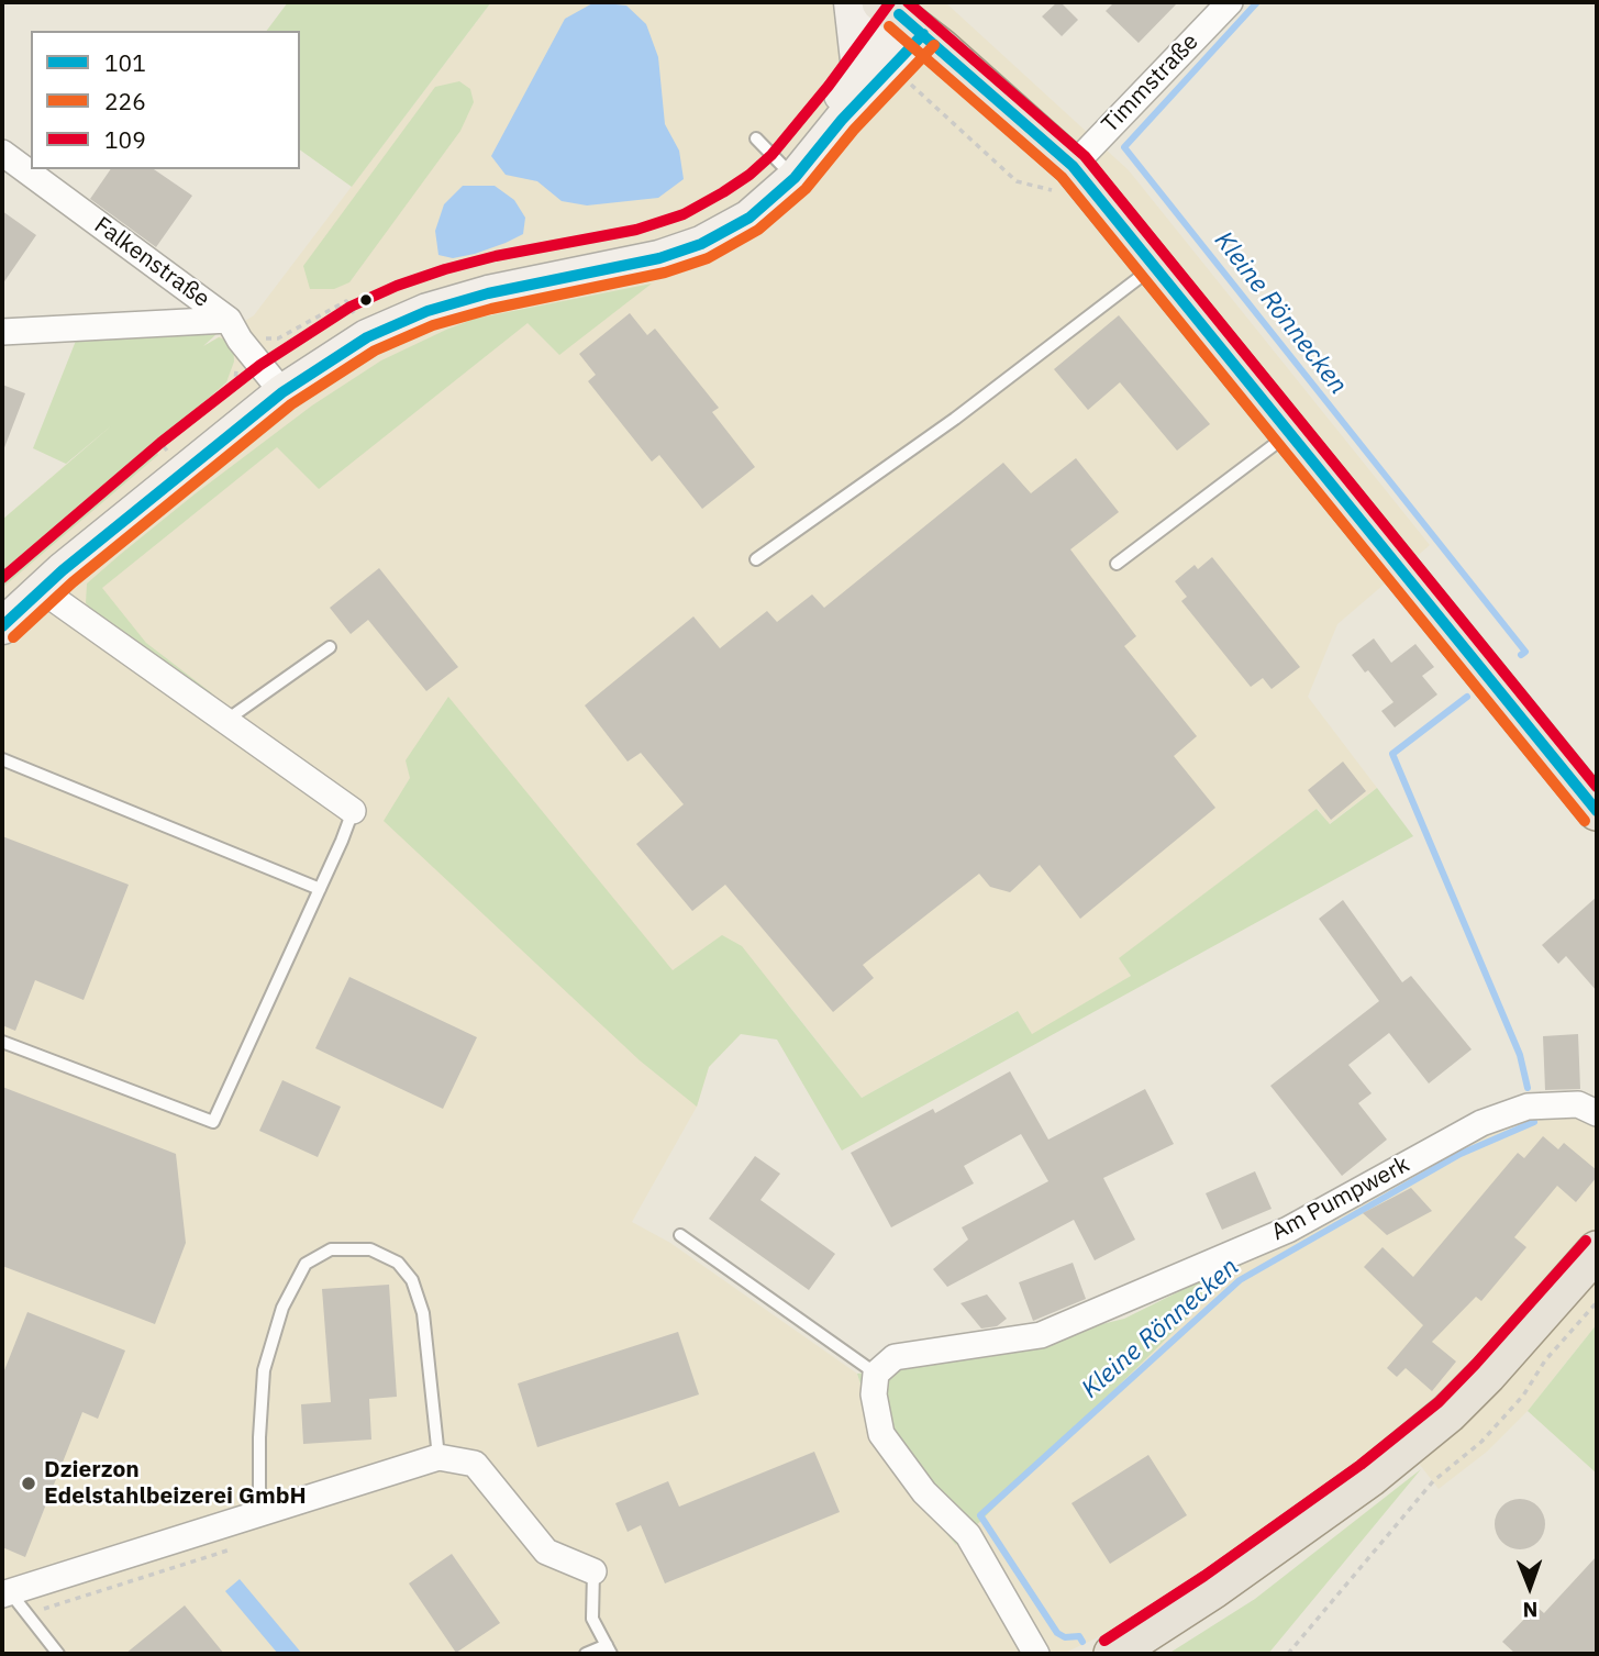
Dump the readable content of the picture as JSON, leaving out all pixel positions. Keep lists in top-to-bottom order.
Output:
{
  "streets": {
    "street": ["Timmstraße", "Falkenstraße", "Am Pumpwerk"]
  },
  "water": ["Kleine Rönnecken"],
  "places": ["Dzierzon Edelstahlbeizerei GmbH"],
  "lines": ["transit line 109", "transit line 101", "transit line 226"],
  "legend": ["101", "226", "109"],
  "north": "bottom"
}
